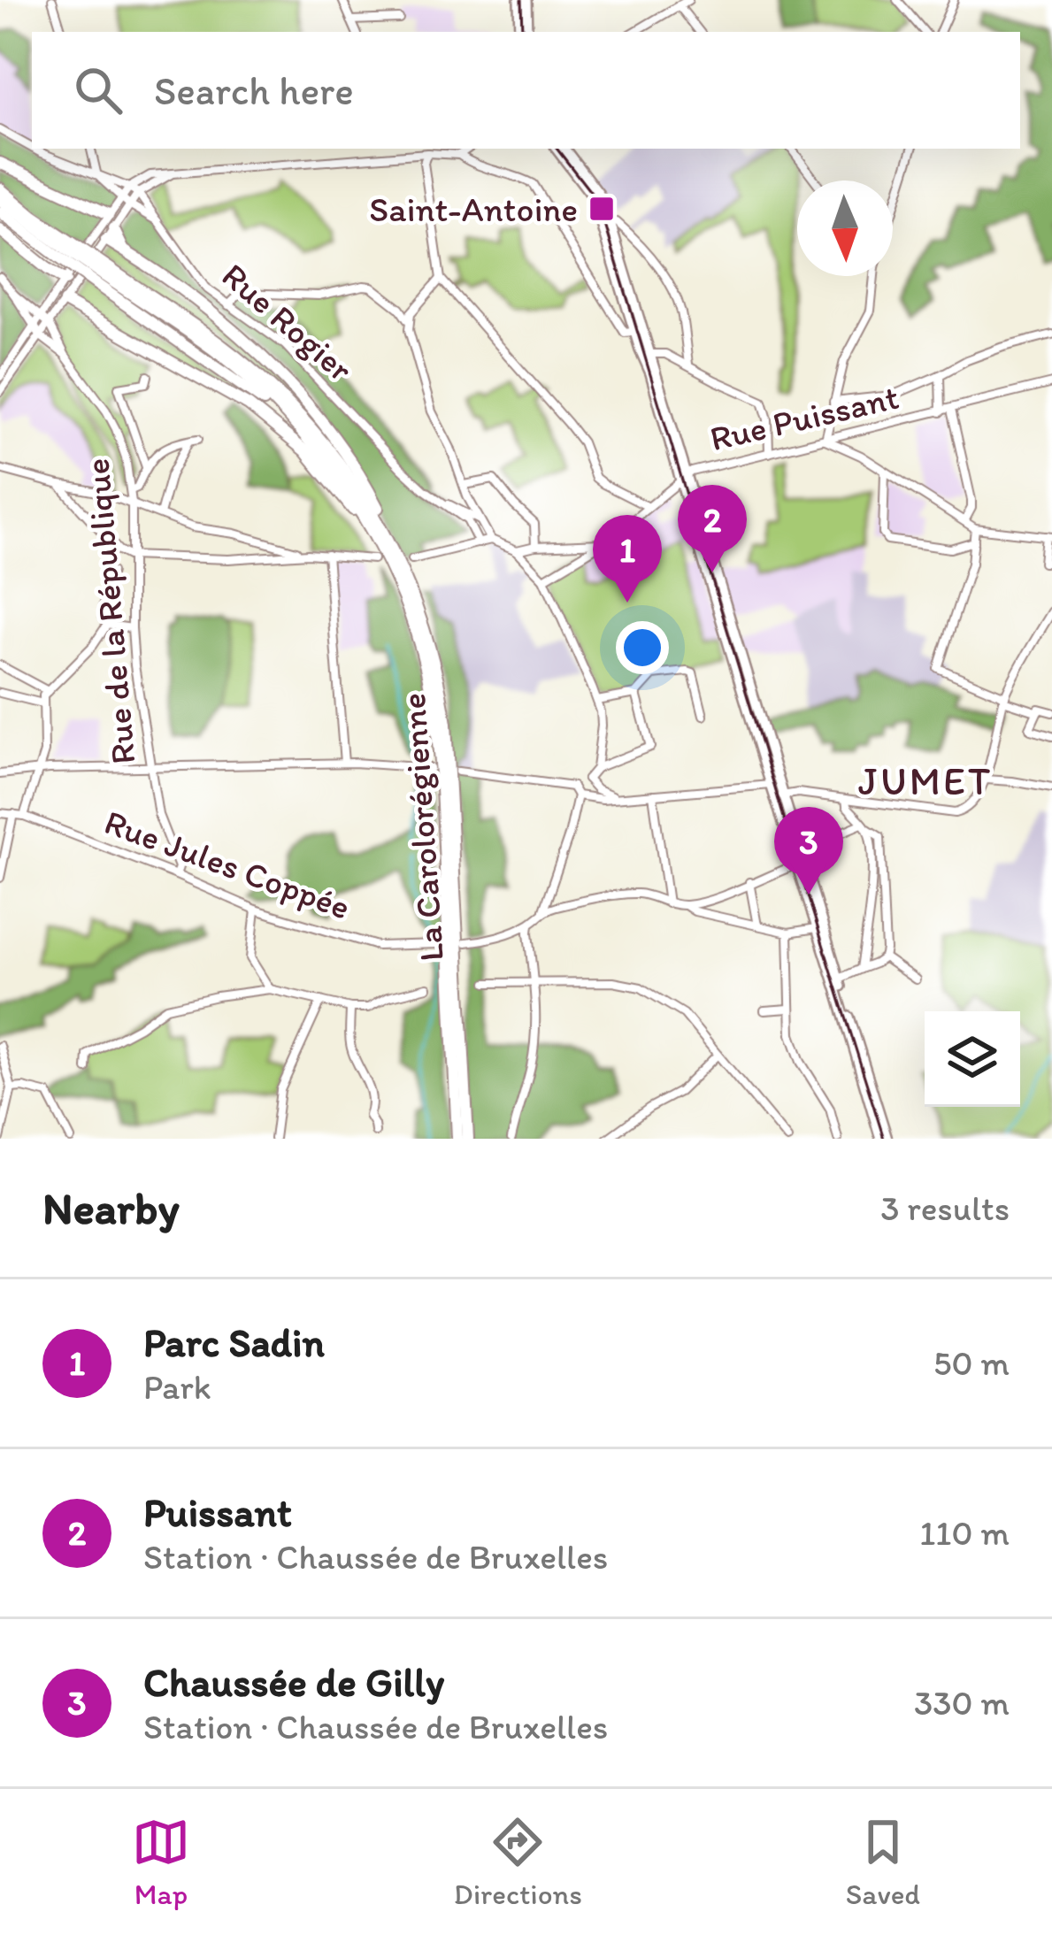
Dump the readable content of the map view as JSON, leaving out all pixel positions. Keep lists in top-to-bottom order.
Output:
{
  "streets": {
    "highway": ["La Carolorégienne"],
    "street": [
      "Rue Rogier",
      "Rue Puissant",
      "Rue de la République",
      "Rue Jules Coppée"
    ]
  },
  "crossings": [
    ["Rue de la République", "Rue Jules Coppée"]
  ],
  "districts": ["JUMET"],
  "places": {
    "transit": ["Saint-Antoine"]
  },
  "north": "bottom",
  "page": {
    "search": "Search here",
    "pins": ["2", "1", "3"],
    "heading": ["Nearby", "3 results"],
    "list": [
      {
        "mark": "1",
        "name": "Parc Sadin",
        "note": "Park",
        "value": "50 m"
      },
      {
        "mark": "2",
        "name": "Puissant",
        "note": "Station · Chaussée de Bruxelles",
        "value": "110 m"
      },
      {
        "mark": "3",
        "name": "Chaussée de Gilly",
        "note": "Station · Chaussée de Bruxelles",
        "value": "330 m"
      }
    ],
    "nav": ["Map", "Directions", "Saved"]
  }
}
